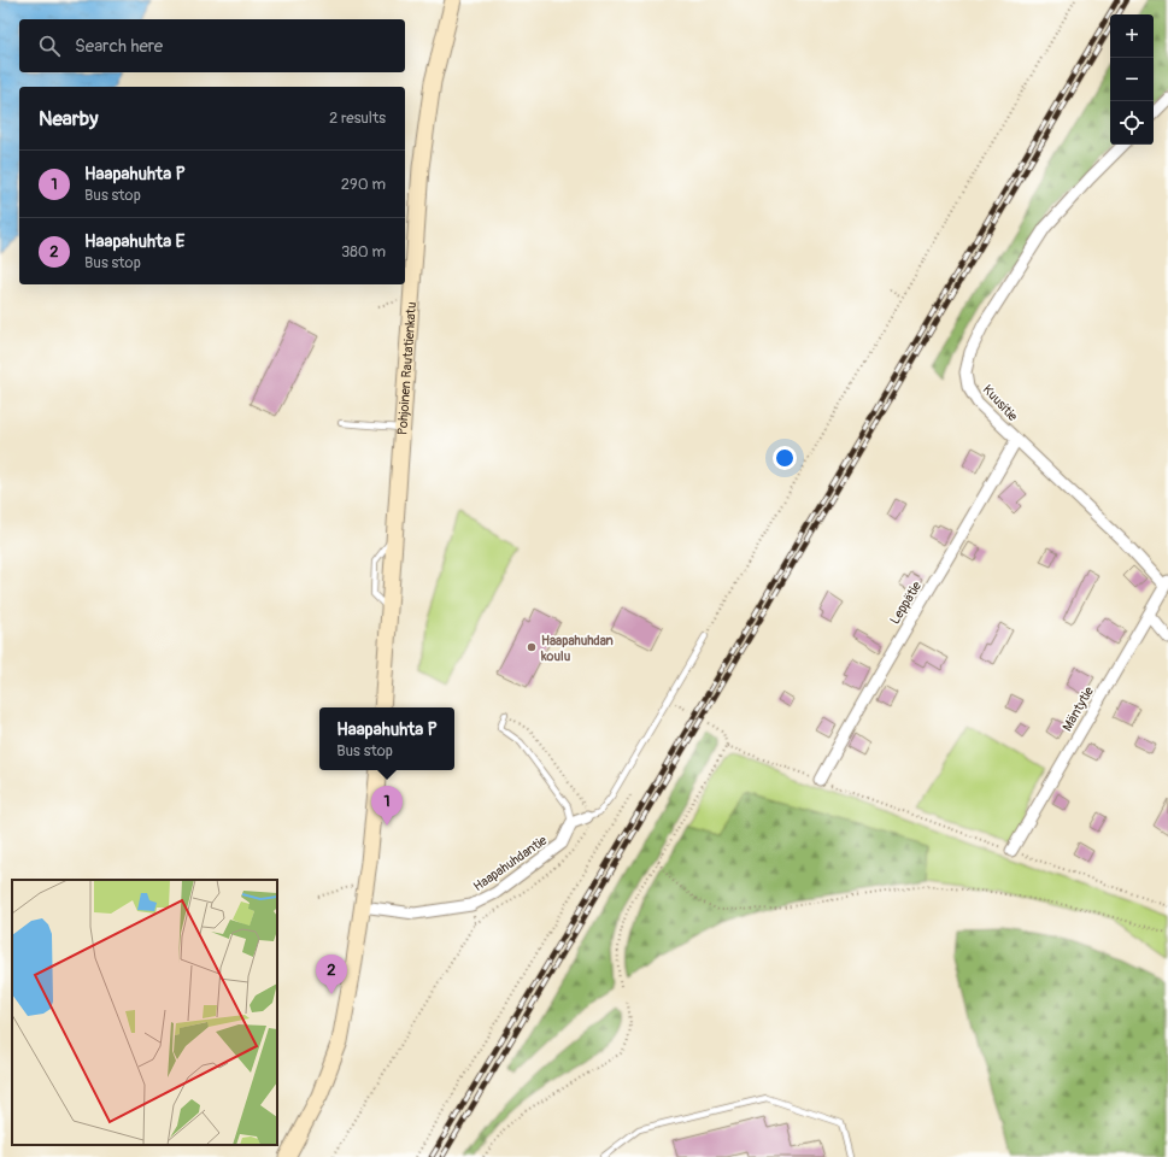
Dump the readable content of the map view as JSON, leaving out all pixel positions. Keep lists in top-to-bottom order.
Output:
{
  "streets": {
    "street": [
      "Pohjoinen Rautatienkatu",
      "Kuusitie",
      "Leppätie",
      "Mäntytie",
      "Haapahuhdantie"
    ]
  },
  "crossings": [
    ["Kuusitie", "Leppätie"],
    ["Kuusitie", "Mäntytie"]
  ],
  "places": ["Haapahuhdan koulu"],
  "page": {
    "map_buttons": ["+", "−"],
    "search": "Search here",
    "heading": ["Nearby", "2 results"],
    "list": [
      {
        "mark": "1",
        "name": "Haapahuhta P",
        "note": "Bus stop",
        "value": "290 m"
      },
      {
        "mark": "2",
        "name": "Haapahuhta E",
        "note": "Bus stop",
        "value": "380 m"
      }
    ],
    "popup": ["Haapahuhta P", "Bus stop"],
    "pins": ["1", "2"]
  }
}
